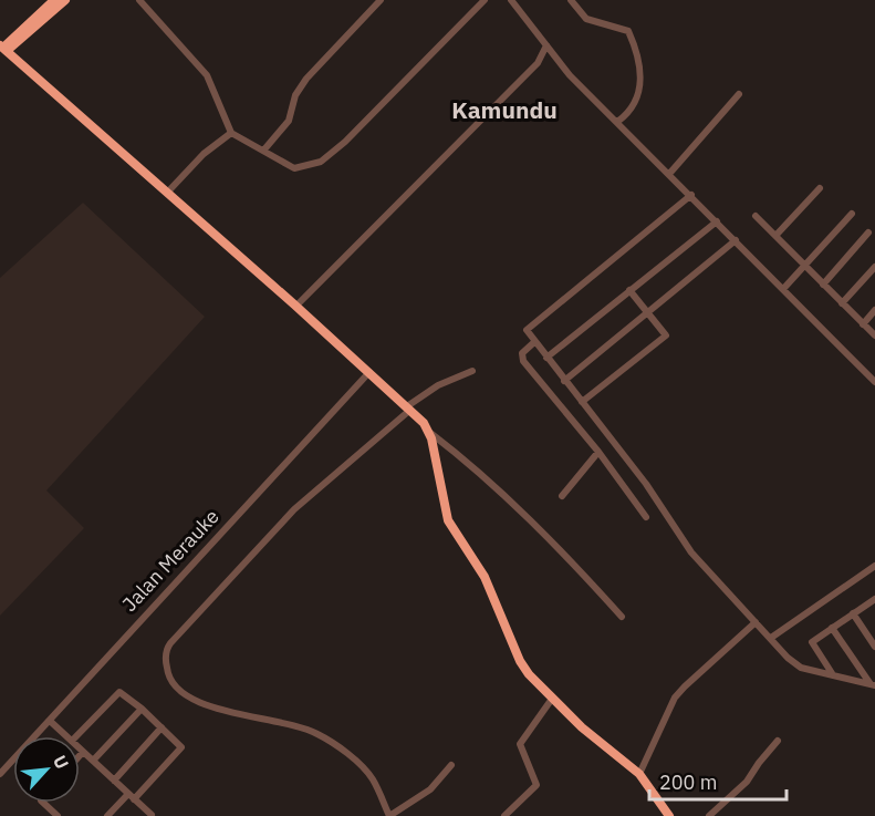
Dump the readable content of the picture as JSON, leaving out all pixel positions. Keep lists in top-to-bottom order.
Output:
{
  "streets": {
    "street": ["Jalan Merauke"]
  },
  "districts": ["Kamundu"],
  "scale_bar": "200 m",
  "north": "top right"
}
